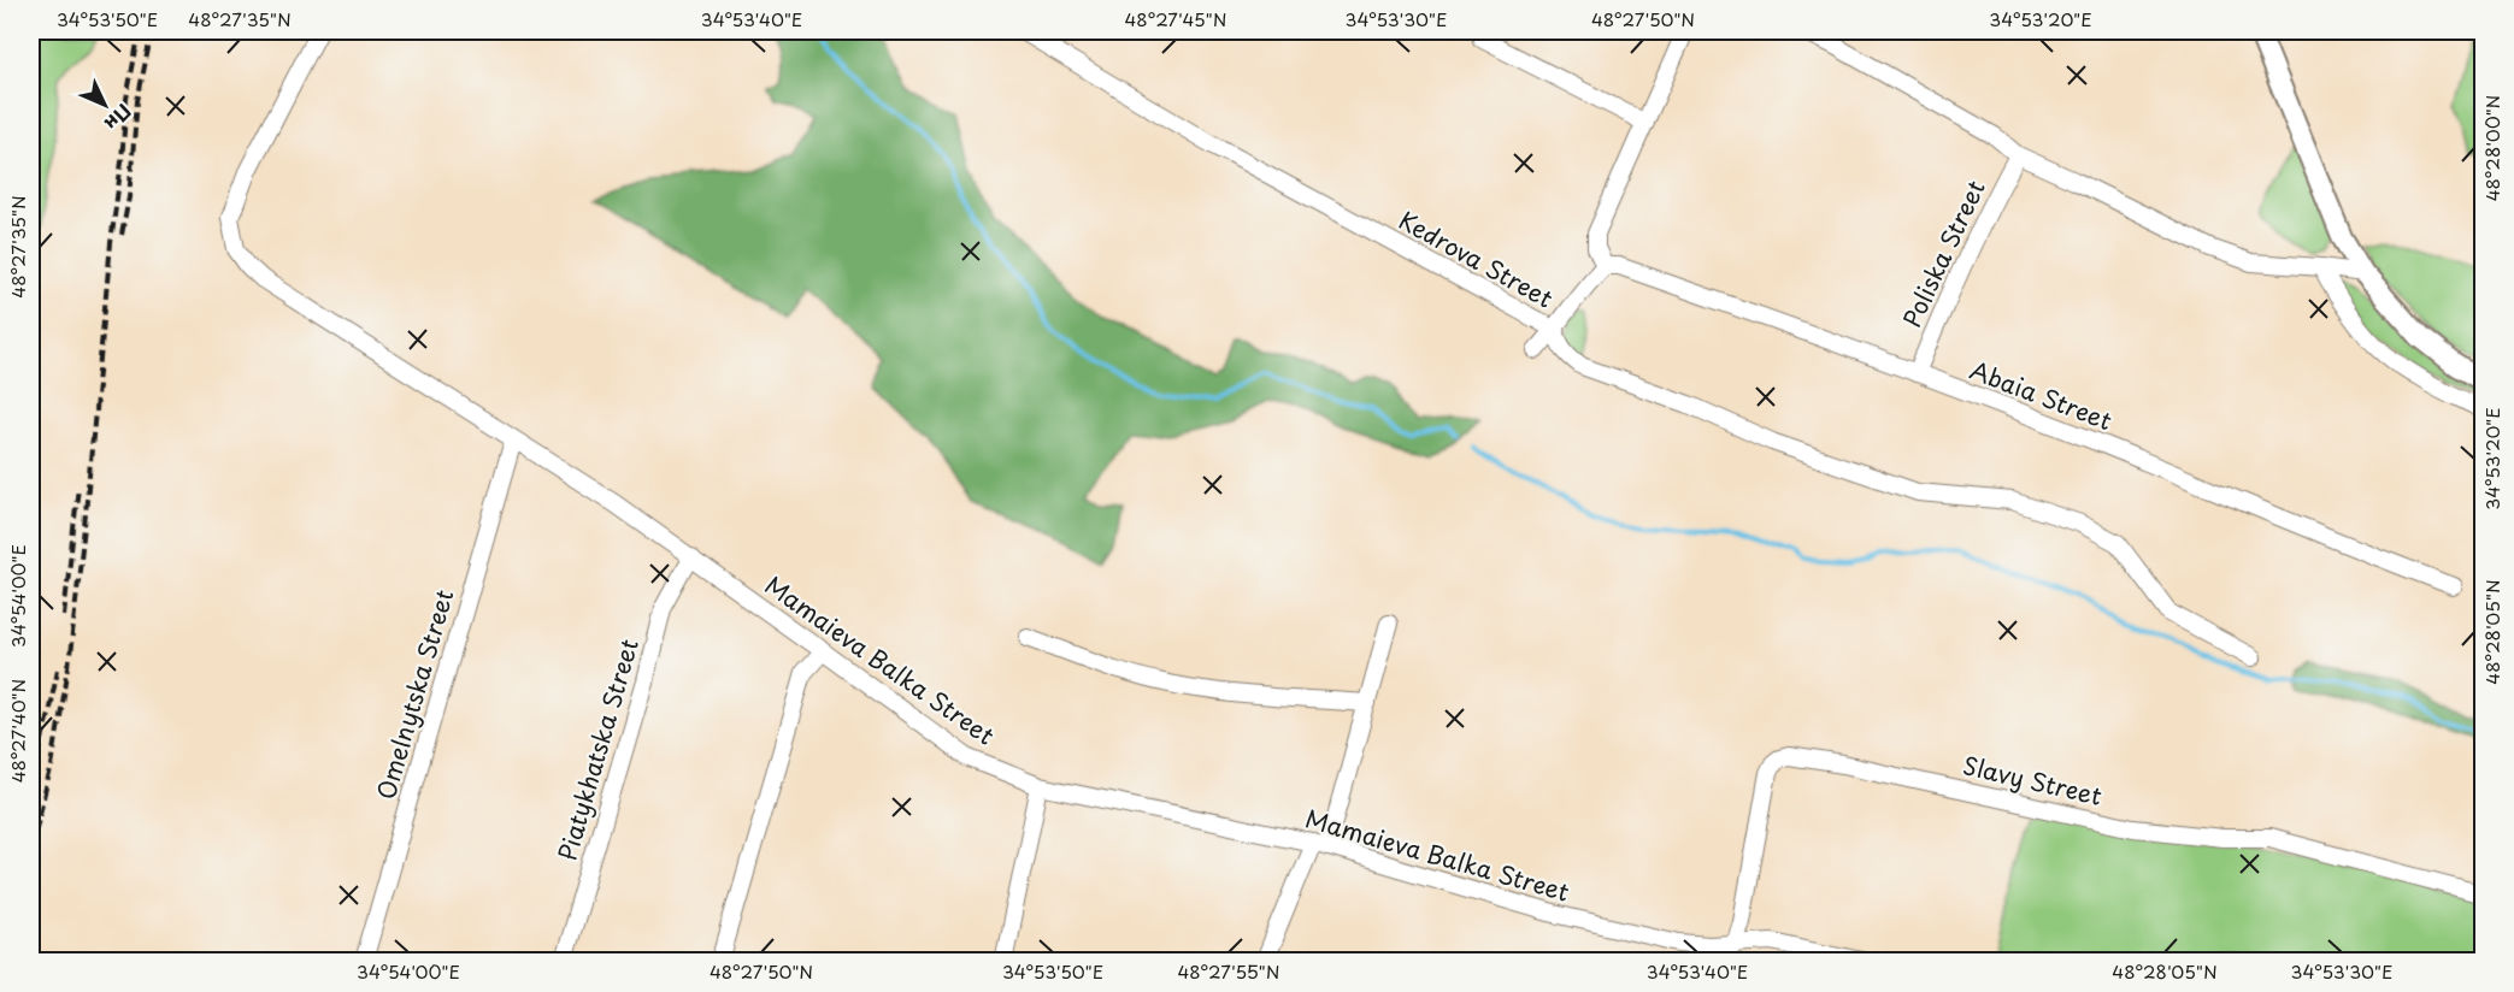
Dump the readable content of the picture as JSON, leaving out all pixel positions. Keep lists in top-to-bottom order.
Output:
{
  "streets": {
    "street": [
      "Poliska Street",
      "Kedrova Street",
      "Abaia Street",
      "Mamaieva Balka Street",
      "Omelnytska Street",
      "Piatykhatska Street",
      "Slavy Street"
    ]
  },
  "crossings": [
    ["Poliska Street", "Abaia Street"],
    ["Mamaieva Balka Street", "Omelnytska Street"],
    ["Mamaieva Balka Street", "Piatykhatska Street"],
    ["Mamaieva Balka Street", "Slavy Street"]
  ],
  "north": "bottom right",
  "coordinates": [
    "34°53'50\"E",
    "48°27'35\"N",
    "34°53'40\"E",
    "48°27'45\"N",
    "34°53'30\"E",
    "48°27'50\"N",
    "34°53'20\"E",
    "48°28'00\"N",
    "34°54'00\"E",
    "48°28'05\"N",
    "48°27'40\"N",
    "48°27'55\"N"
  ]
}
